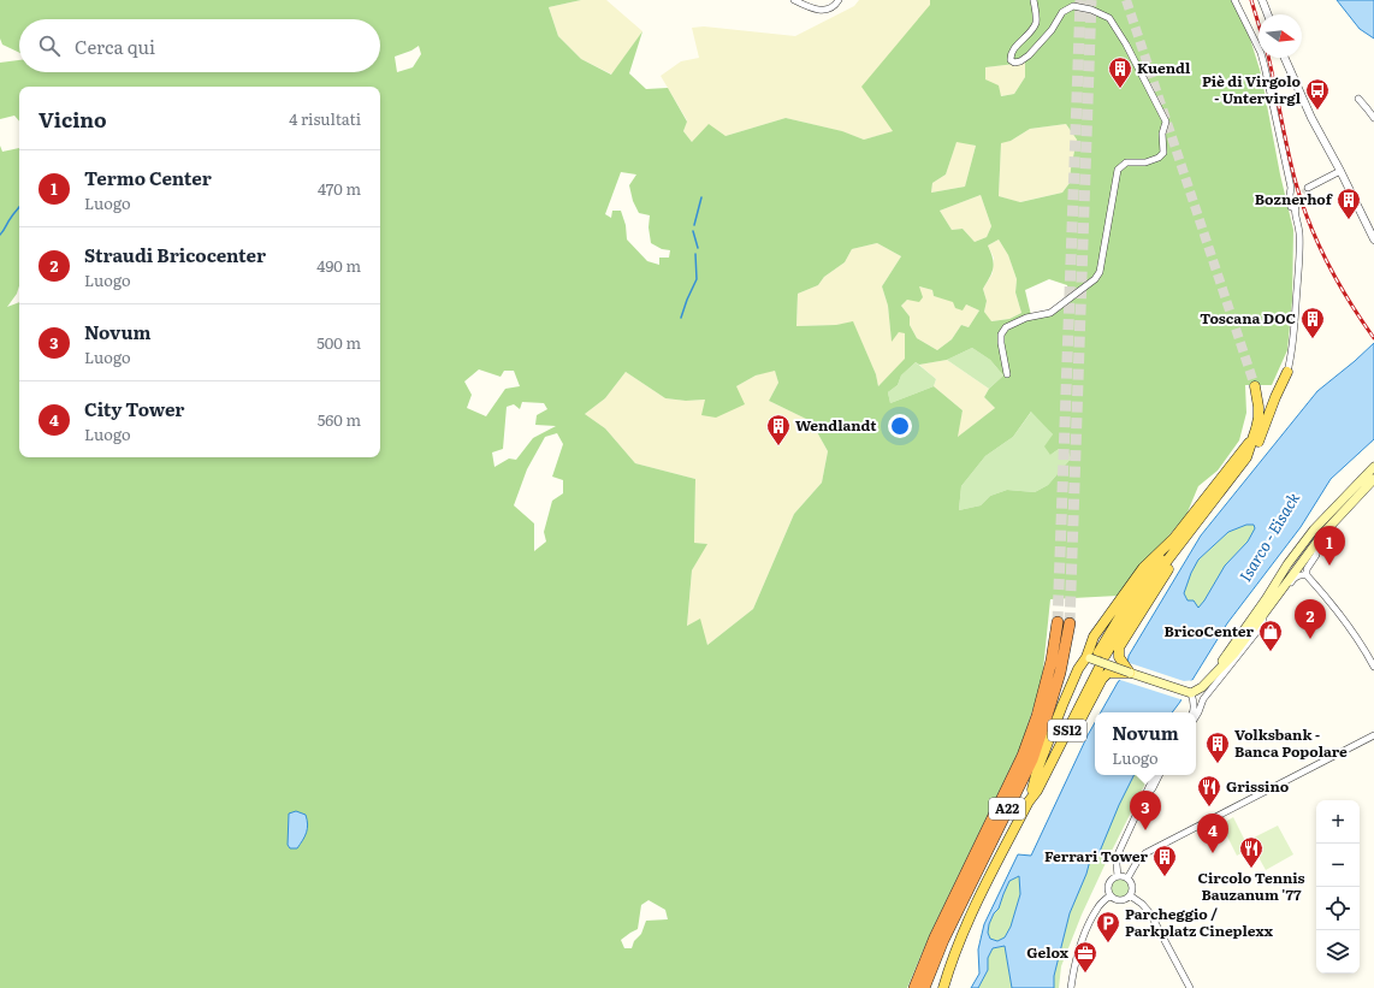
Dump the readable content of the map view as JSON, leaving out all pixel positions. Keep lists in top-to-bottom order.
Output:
{
  "streets": {
    "highway": ["A22"],
    "main road": ["SS12"]
  },
  "water": ["Isarco - Eisack"],
  "places": {
    "building": [
      "Kuendl",
      "Boznerhof",
      "Toscana DOC",
      "Wendlandt",
      "Volksbank - Banca Popolare",
      "Ferrari Tower"
    ],
    "bus stop": ["Piè di Virgolo - Untervirgl"],
    "shop": ["BricoCenter"],
    "restaurant": ["Grissino", "Circolo Tennis Bauzanum '77"],
    "parking": ["Parcheggio / Parkplatz Cineplexx"],
    "office": ["Gelox"]
  },
  "north": "right",
  "page": {
    "search": "Cerca qui",
    "heading": ["Vicino", "4 risultati"],
    "list": [
      {
        "mark": "1",
        "name": "Termo Center",
        "note": "Luogo",
        "value": "470 m"
      },
      {
        "mark": "2",
        "name": "Straudi Bricocenter",
        "note": "Luogo",
        "value": "490 m"
      },
      {
        "mark": "3",
        "name": "Novum",
        "note": "Luogo",
        "value": "500 m"
      },
      {
        "mark": "4",
        "name": "City Tower",
        "note": "Luogo",
        "value": "560 m"
      }
    ],
    "pins": [
      "1",
      "2",
      "3",
      "4"
    ],
    "popup": ["Novum", "Luogo"],
    "map_buttons": ["+", "−"]
  }
}
